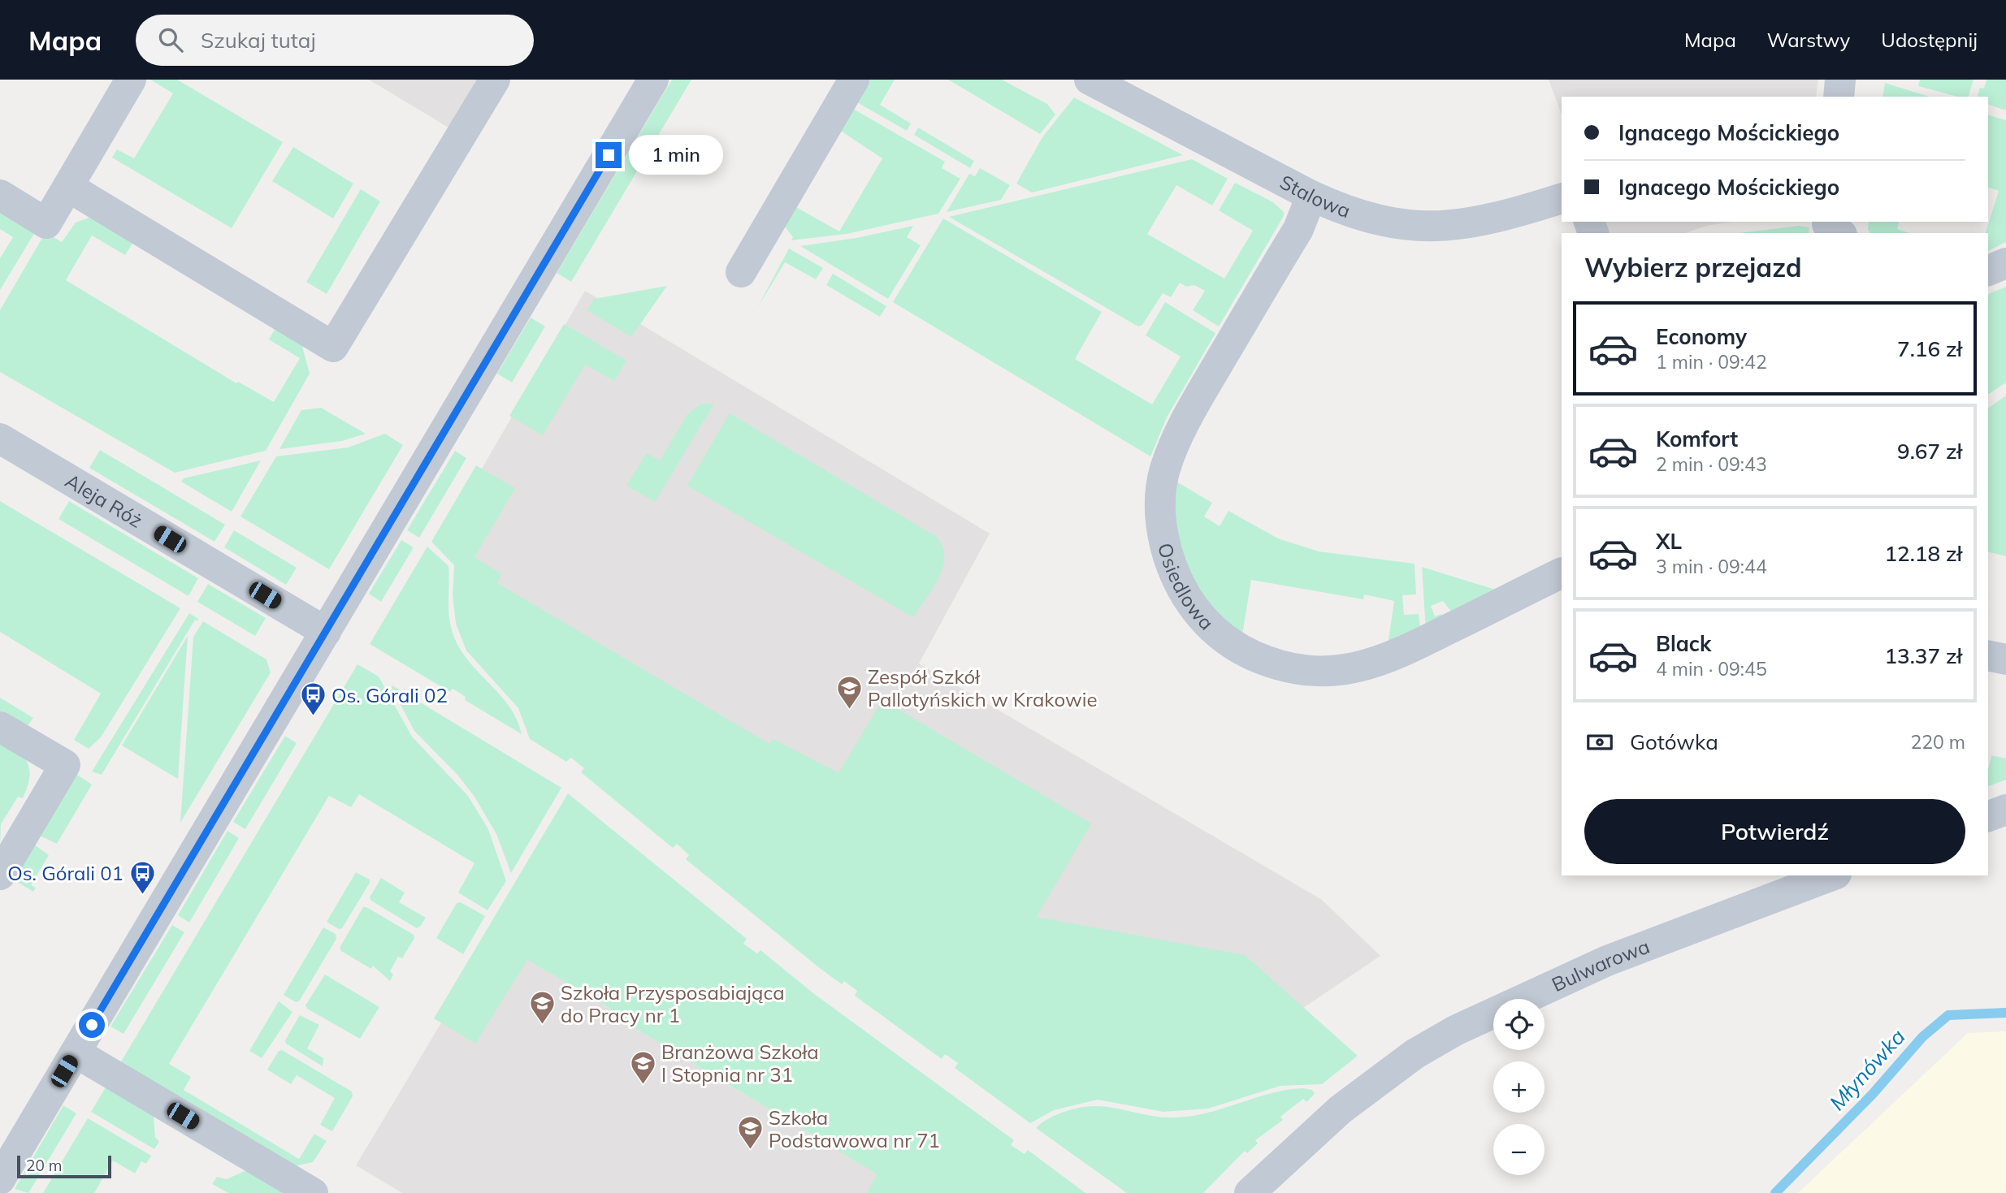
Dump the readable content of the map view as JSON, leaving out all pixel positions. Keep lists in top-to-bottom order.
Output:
{
  "streets": {
    "street": [
      "Stalowa",
      "Aleja Róż",
      "Osiedlowa",
      "Bulwarowa"
    ]
  },
  "crossings": [
    ["Stalowa", "Osiedlowa"]
  ],
  "water": ["Młynówka"],
  "places": {
    "school or university": [
      "Zespół Szkół Pallotyńskich w Krakowie",
      "Szkoła Przysposabiająca do Pracy nr 1",
      "Branżowa Szkoła I Stopnia nr 31",
      "Szkoła Podstawowa nr 71"
    ],
    "bus stop": ["Os. Górali 02", "Os. Górali 01"]
  },
  "scale_bar": "20 m",
  "page": {
    "header": "Mapa",
    "search": "Szukaj tutaj",
    "nav": ["Mapa", "Warstwy", "Udostępnij"],
    "banner": ["Ignacego Mościckiego", "Ignacego Mościckiego"],
    "bubble": "1 min",
    "heading": "Wybierz przejazd",
    "list": [
      {
        "name": "Economy",
        "note": "1 min · 09:42",
        "value": "7.16 zł"
      },
      {
        "name": "Komfort",
        "note": "2 min · 09:43",
        "value": "9.67 zł"
      },
      {
        "name": "XL",
        "note": "3 min · 09:44",
        "value": "12.18 zł"
      },
      {
        "name": "Black",
        "note": "4 min · 09:45",
        "value": "13.37 zł"
      }
    ],
    "pay": ["Gotówka", "220 m"],
    "buttons": "Potwierdź",
    "map_buttons": ["+", "−"],
    "scale": "20 m"
  }
}
